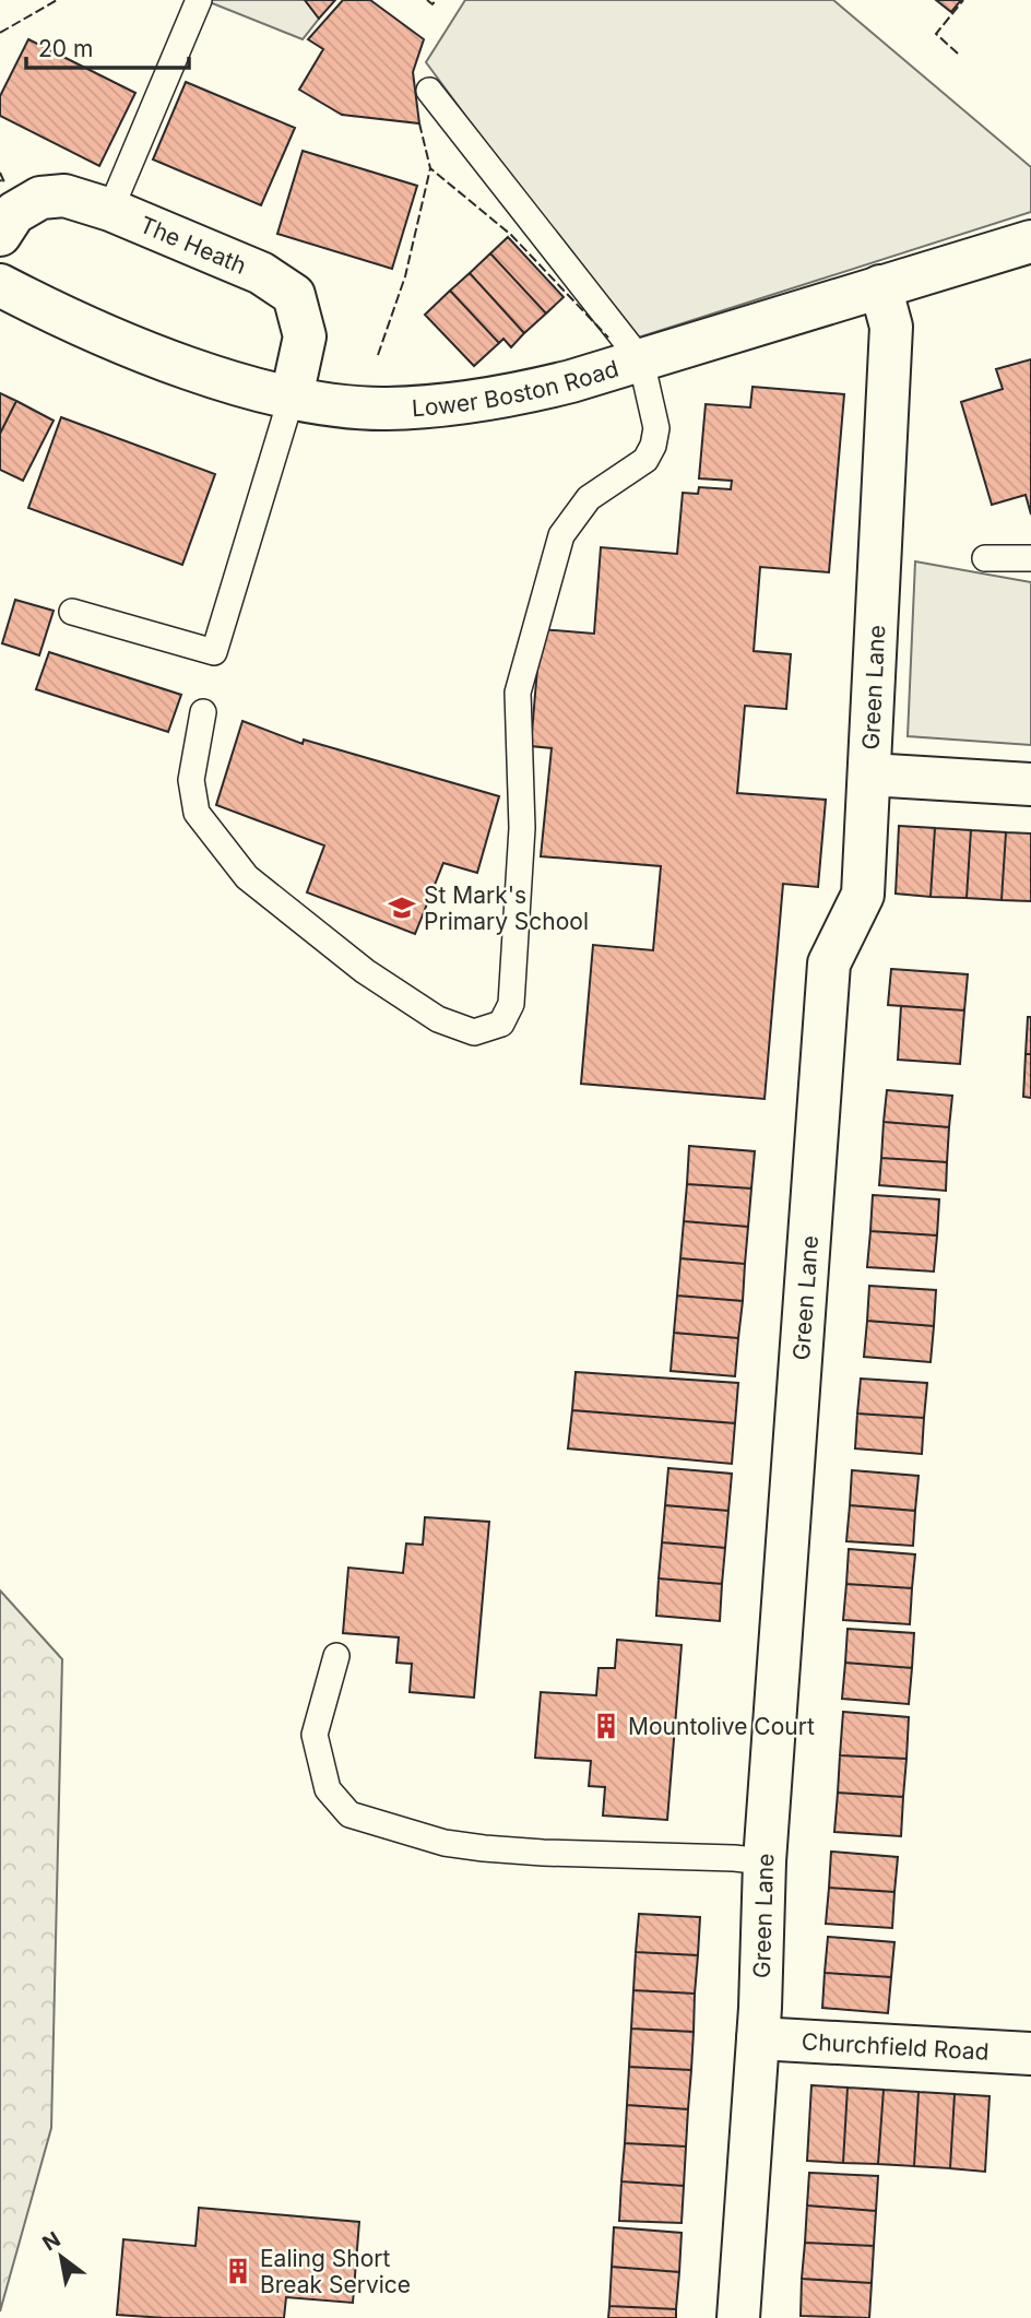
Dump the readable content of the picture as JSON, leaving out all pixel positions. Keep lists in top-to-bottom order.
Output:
{
  "streets": {
    "street": [
      "The Heath",
      "Lower Boston Road",
      "Green Lane",
      "Churchfield Road"
    ]
  },
  "crossings": [
    ["The Heath", "Lower Boston Road"],
    ["Lower Boston Road", "Green Lane"],
    ["Green Lane", "Churchfield Road"]
  ],
  "places": {
    "school or university": ["St Mark's Primary School"],
    "building": ["Mountolive Court", "Ealing Short Break Service"]
  },
  "scale_bar": "20 m",
  "north": "top left"
}
